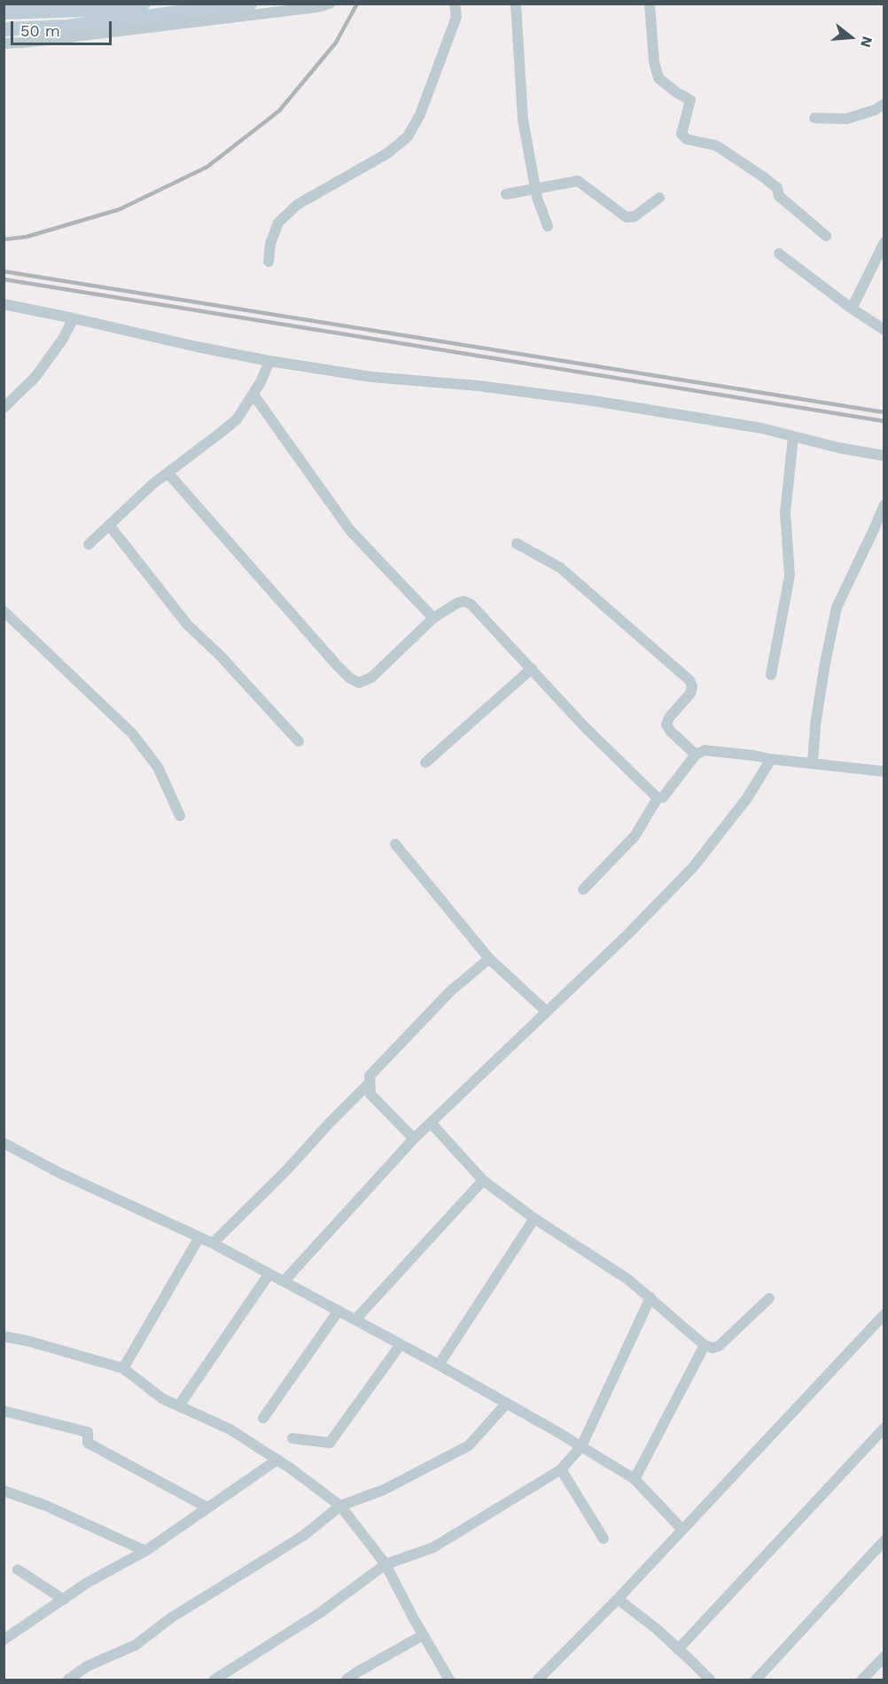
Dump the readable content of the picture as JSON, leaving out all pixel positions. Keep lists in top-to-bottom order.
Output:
{
  "scale_bar": "50 m",
  "north": "right"
}
